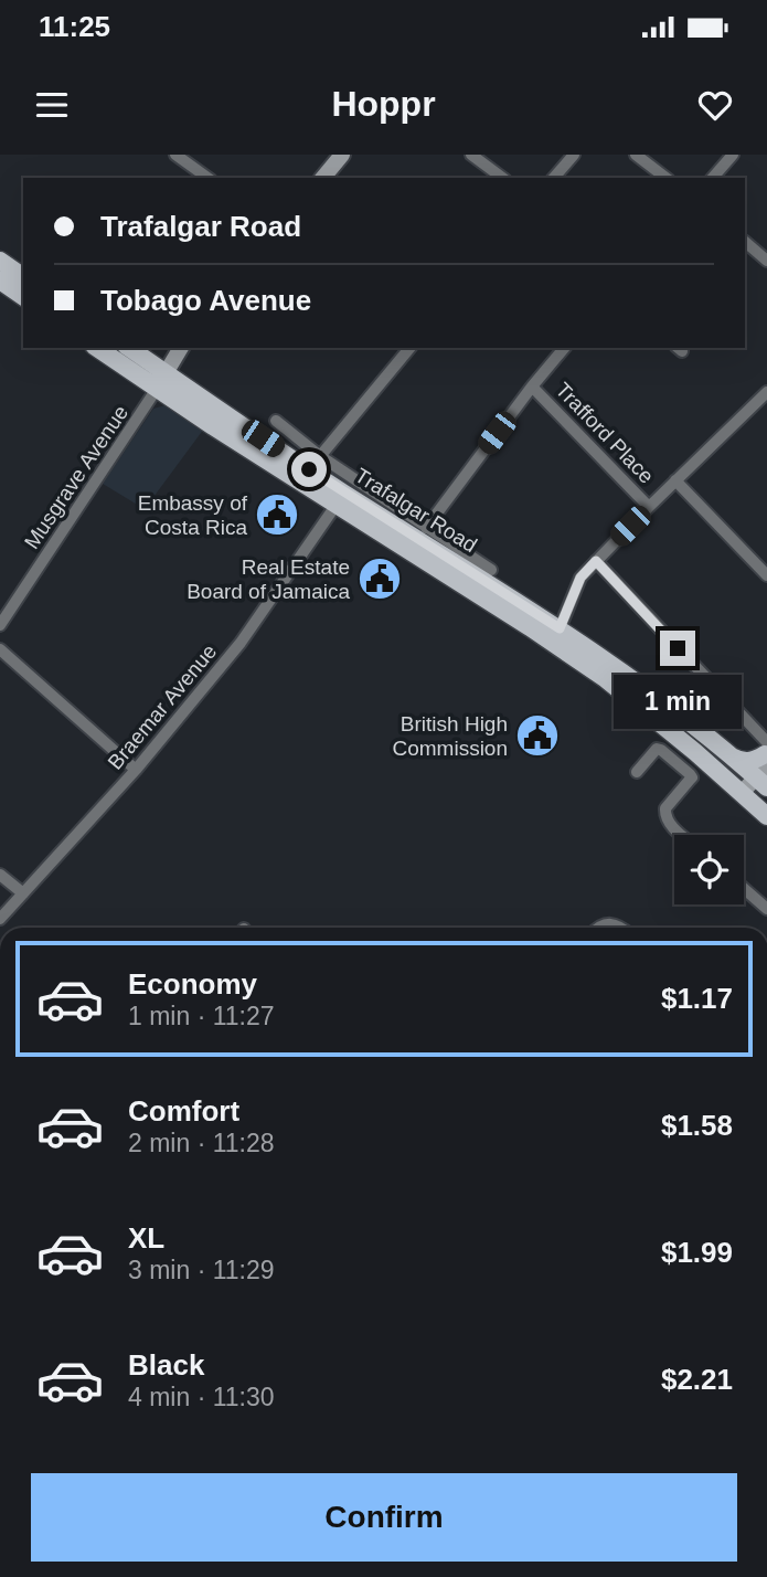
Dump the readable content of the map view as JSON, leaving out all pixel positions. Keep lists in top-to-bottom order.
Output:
{
  "streets": {
    "main road": ["Trafalgar Road"],
    "street": ["Trafford Place", "Musgrave Avenue", "Braemar Avenue"]
  },
  "crossings": [
    ["Musgrave Avenue", "Trafalgar Road"],
    ["Trafalgar Road", "Braemar Avenue"]
  ],
  "places": {
    "public building": ["Embassy of Costa Rica", "Real Estate Board of Jamaica", "British High Commission"]
  },
  "page": {
    "status": "11:25",
    "header": "Hoppr",
    "banner": ["Trafalgar Road", "Tobago Avenue"],
    "bubble": "1 min",
    "list": [
      {
        "name": "Economy",
        "note": "1 min · 11:27",
        "value": "$1.17"
      },
      {
        "name": "Comfort",
        "note": "2 min · 11:28",
        "value": "$1.58"
      },
      {
        "name": "XL",
        "note": "3 min · 11:29",
        "value": "$1.99"
      },
      {
        "name": "Black",
        "note": "4 min · 11:30",
        "value": "$2.21"
      }
    ],
    "buttons": "Confirm"
  }
}
